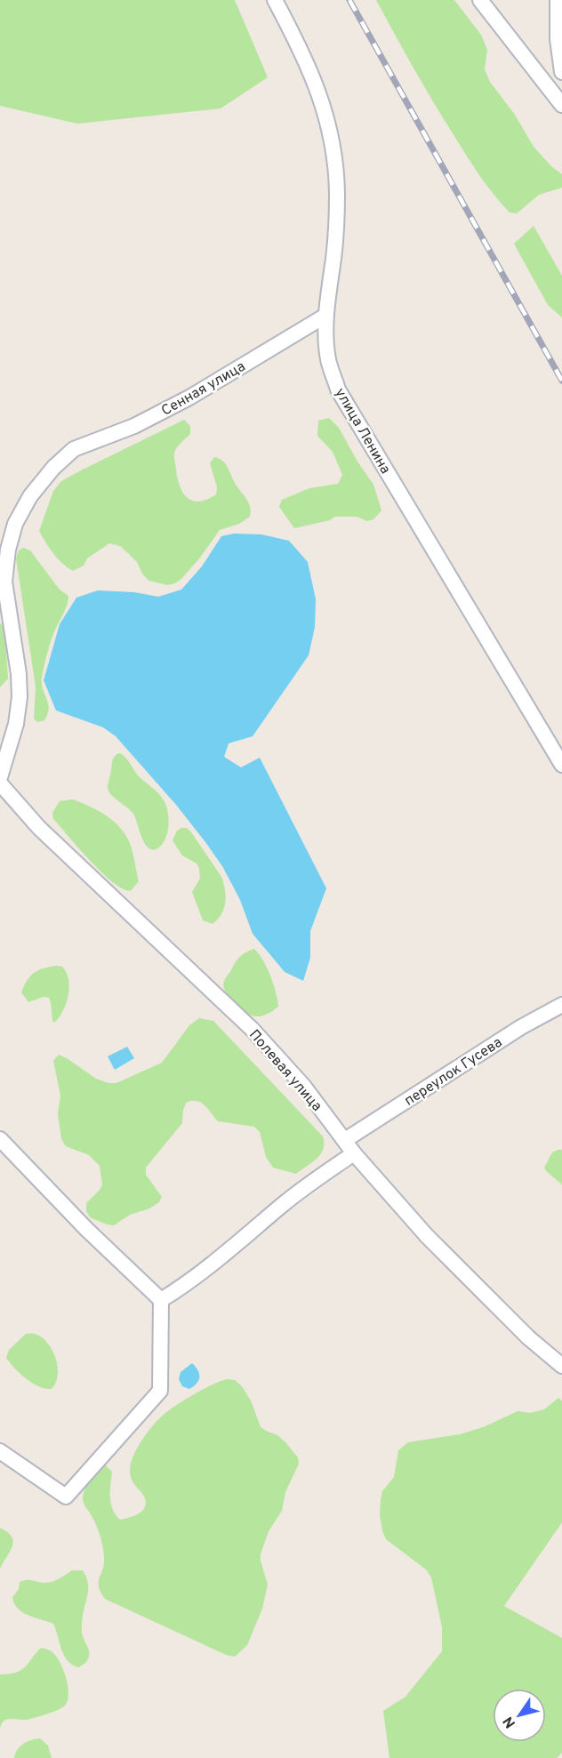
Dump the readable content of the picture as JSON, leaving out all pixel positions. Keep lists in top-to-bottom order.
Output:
{
  "streets": {
    "street": [
      "Сенная улица",
      "улица Ленина",
      "Полевая улица",
      "переулок Гусева"
    ]
  },
  "crossings": [
    ["Сенная улица", "улица Ленина"],
    ["Полевая улица", "переулок Гусева"]
  ],
  "north": "bottom left"
}
